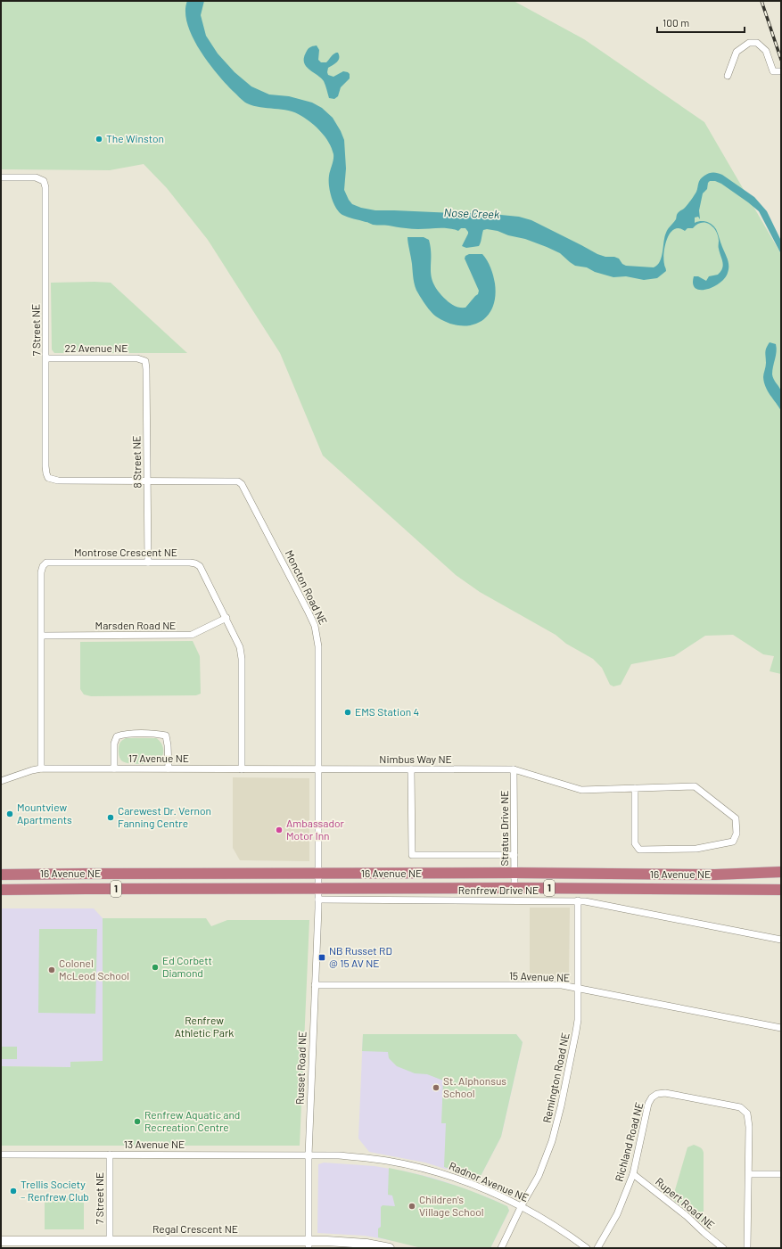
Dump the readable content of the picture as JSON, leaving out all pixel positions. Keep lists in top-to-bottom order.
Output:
{
  "streets": {
    "highway": ["16 Avenue NE", "1"],
    "street": [
      "7 Street NE",
      "22 Avenue NE",
      "8 Street NE",
      "Montrose Crescent NE",
      "Moncton Road NE",
      "Marsden Road NE",
      "17 Avenue NE",
      "Nimbus Way NE",
      "Stratus Drive NE",
      "Renfrew Drive NE",
      "15 Avenue NE",
      "Russet Road NE",
      "Remington Road NE",
      "Richland Road NE",
      "13 Avenue NE",
      "Radnor Avenue NE",
      "Rupert Road NE",
      "Regal Crescent NE"
    ]
  },
  "crossings": [
    ["7 Street NE", "22 Avenue NE"],
    ["7 Street NE", "Moncton Road NE"],
    ["7 Street NE", "13 Avenue NE"],
    ["7 Street NE", "Regal Crescent NE"],
    ["22 Avenue NE", "8 Street NE"],
    ["8 Street NE", "Montrose Crescent NE"],
    ["8 Street NE", "Moncton Road NE"],
    ["Montrose Crescent NE", "Marsden Road NE"],
    ["Montrose Crescent NE", "17 Avenue NE"],
    ["Moncton Road NE", "17 Avenue NE"],
    ["Moncton Road NE", "Nimbus Way NE"],
    ["Moncton Road NE", "16 Avenue NE"],
    ["Moncton Road NE", "Russet Road NE"],
    ["17 Avenue NE", "Nimbus Way NE"],
    ["Nimbus Way NE", "Stratus Drive NE"],
    ["Stratus Drive NE", "16 Avenue NE"],
    ["16 Avenue NE", "Russet Road NE"],
    ["Renfrew Drive NE", "Russet Road NE"],
    ["Renfrew Drive NE", "Remington Road NE"],
    ["15 Avenue NE", "Russet Road NE"],
    ["15 Avenue NE", "Remington Road NE"],
    ["Russet Road NE", "13 Avenue NE"],
    ["Russet Road NE", "Radnor Avenue NE"],
    ["Russet Road NE", "Regal Crescent NE"],
    ["Remington Road NE", "Radnor Avenue NE"],
    ["Richland Road NE", "Rupert Road NE"],
    ["13 Avenue NE", "Radnor Avenue NE"]
  ],
  "water": ["Nose Creek"],
  "parks": ["Renfrew Athletic Park"],
  "places": {
    "other": [
      "The Winston",
      "EMS Station 4",
      "Mountview Apartments",
      "Carewest Dr. Vernon Fanning Centre",
      "Ambassador Motor Inn",
      "Ed Corbett Diamond",
      "Colonel McLeod School",
      "St. Alphonsus School",
      "Renfrew Aquatic and Recreation Centre",
      "Trellis Society – Renfrew Club",
      "Children's Village School"
    ],
    "transit": ["NB Russet RD @ 15 AV NE"]
  },
  "scale_bar": "100 m"
}
